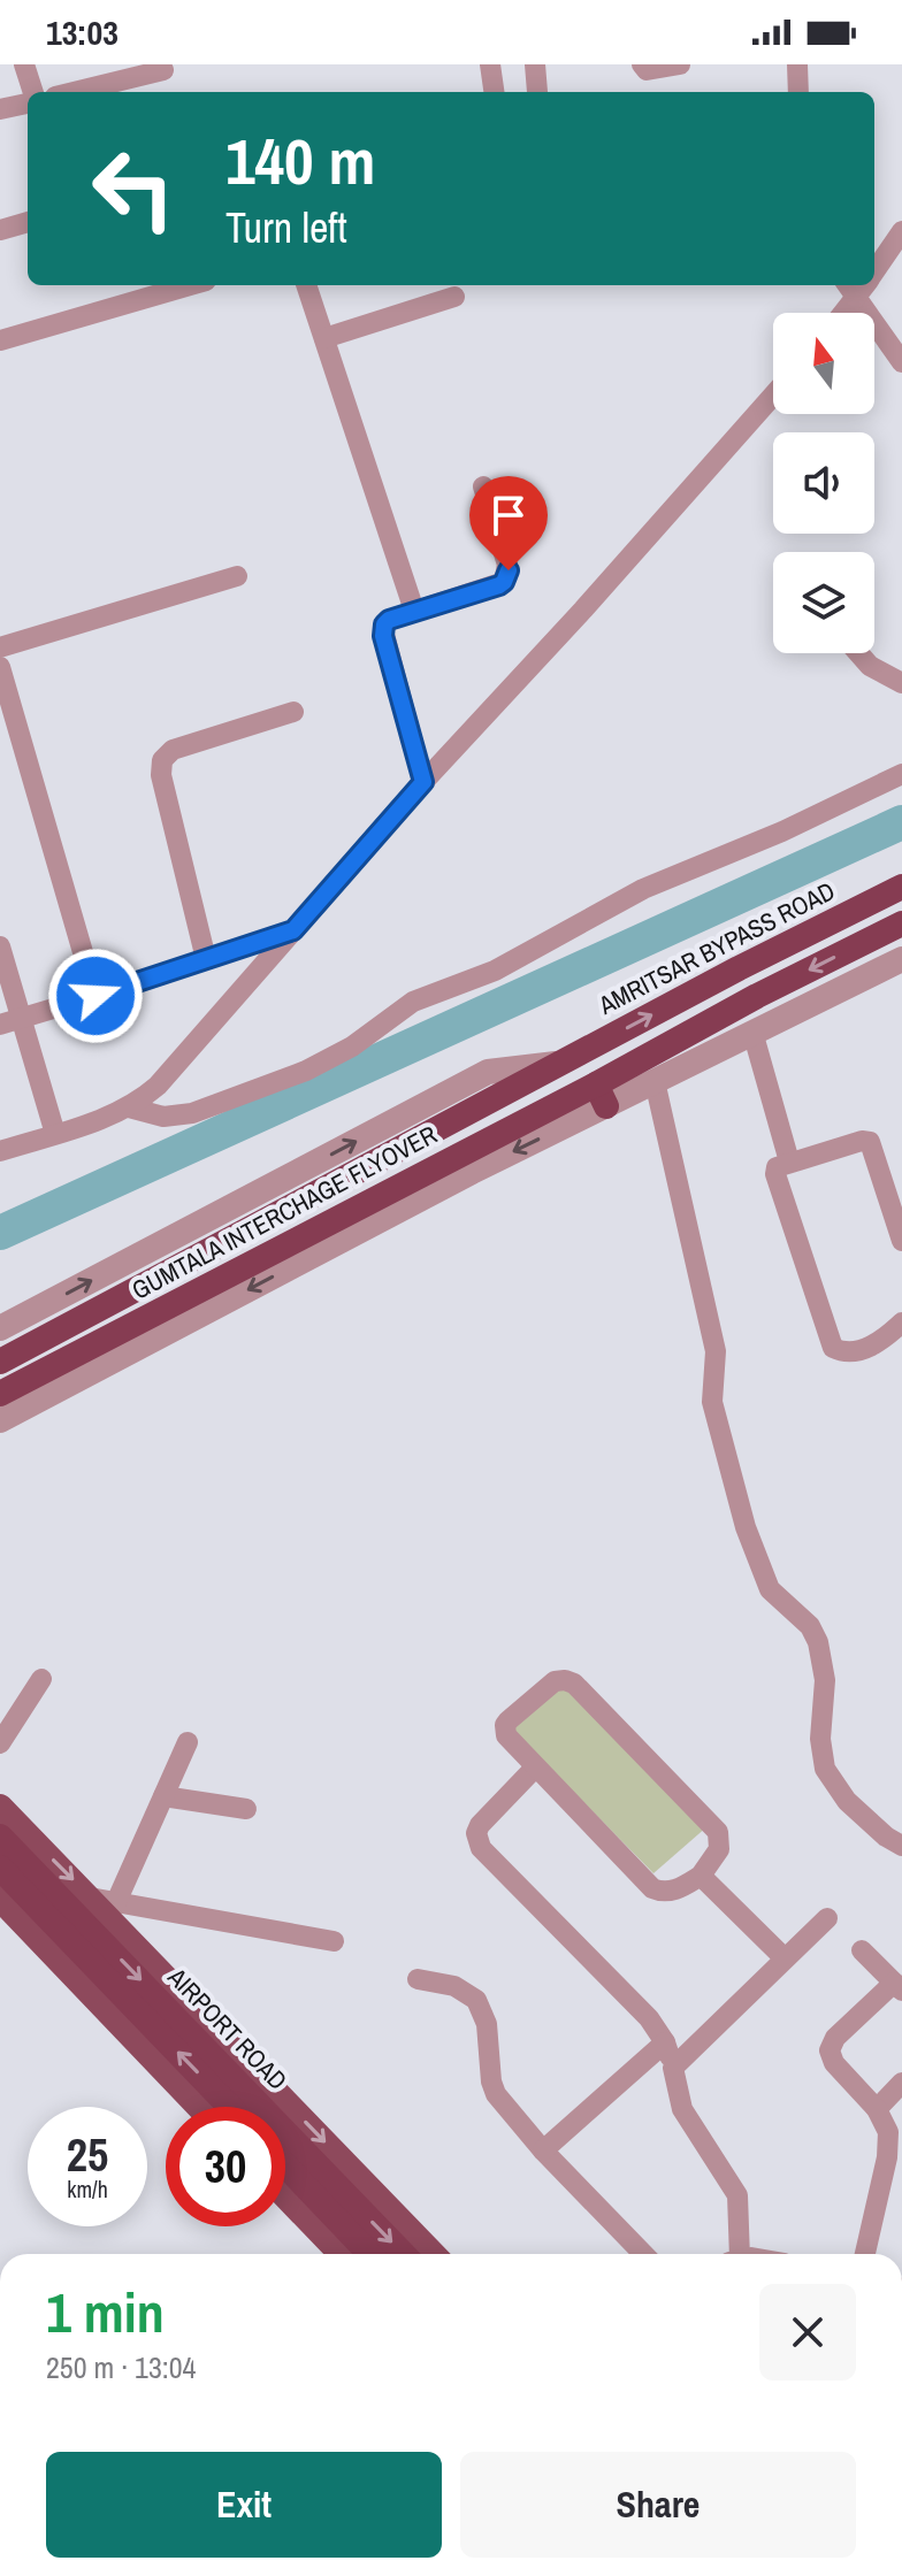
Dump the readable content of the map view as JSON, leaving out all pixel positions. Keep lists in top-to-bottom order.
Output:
{
  "streets": {
    "highway": ["AMRITSAR BYPASS ROAD", "GUMTALA INTERCHAGE FLYOVER", "AIRPORT ROAD"]
  },
  "crossings": [
    ["AMRITSAR BYPASS ROAD", "GUMTALA INTERCHAGE FLYOVER"]
  ],
  "north": "top",
  "page": {
    "status": "13:03",
    "turn": ["140 m", "Turn left"],
    "speed": "25 km/h",
    "limit": "30",
    "heading": ["1 min", "250 m · 13:04"],
    "buttons": ["Exit", "Share"]
  }
}
